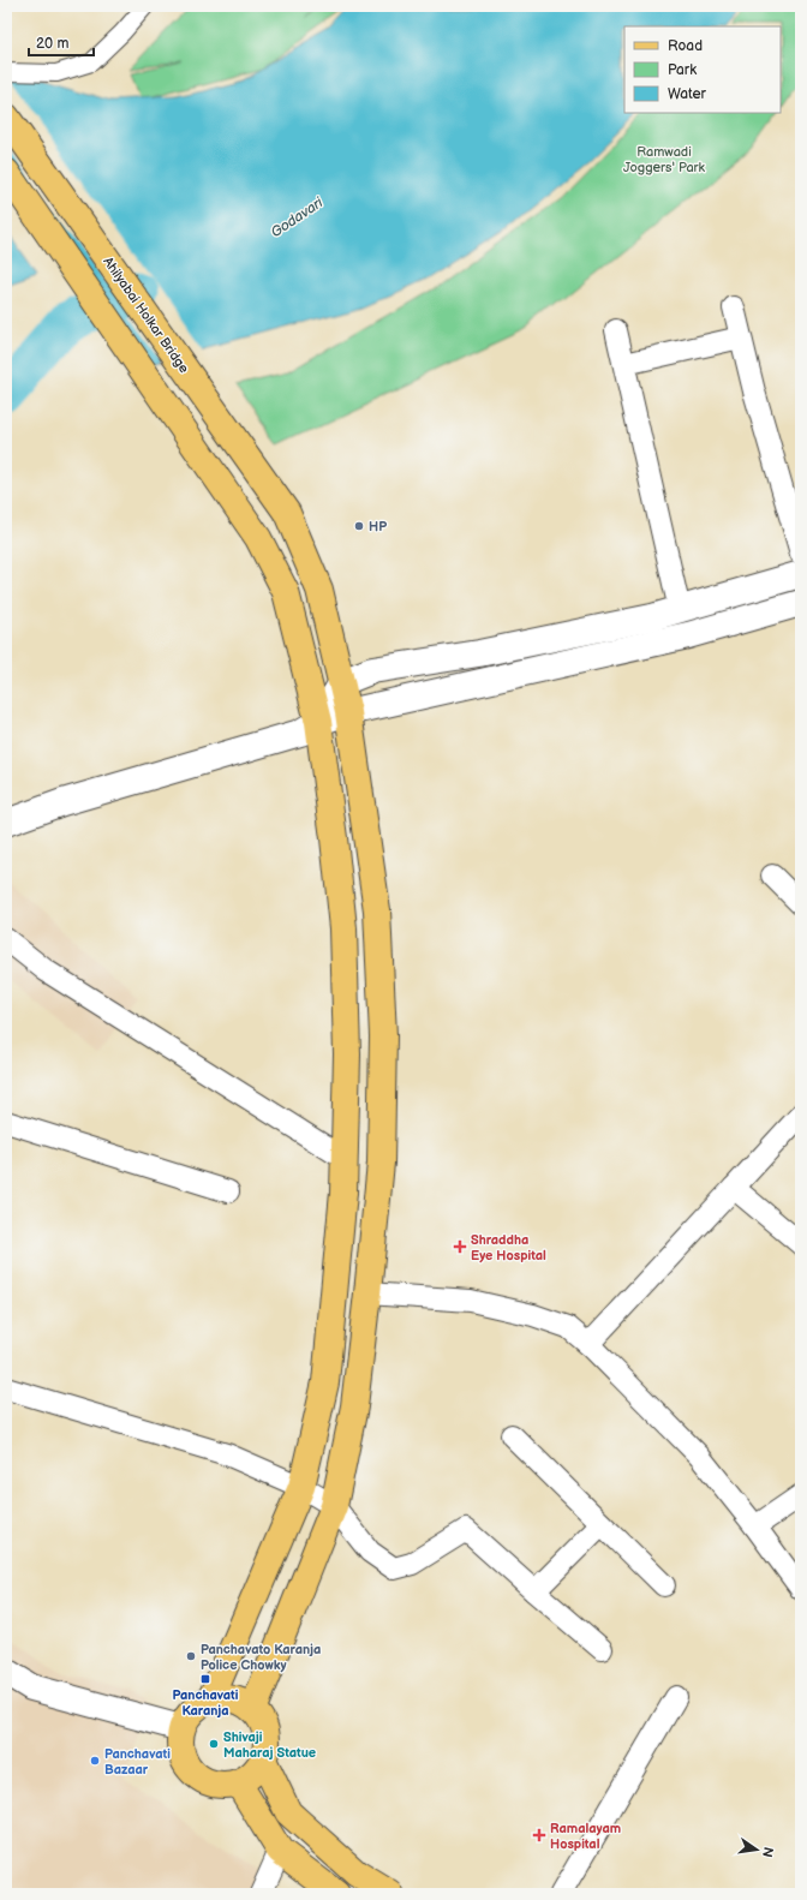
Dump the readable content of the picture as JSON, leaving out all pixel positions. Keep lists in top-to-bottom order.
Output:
{
  "streets": {
    "main road": ["Ahilyabai Holkar Bridge"]
  },
  "water": ["Godavari"],
  "parks": ["Ramwadi Joggers' Park"],
  "places": {
    "other": [
      "HP",
      "Panchavato Karanja Police Chowky",
      "Shivaji Maharaj Statue",
      "Panchavati Bazaar"
    ],
    "health": ["Shraddha Eye Hospital", "Ramalayam Hospital"],
    "transit": ["Panchavati Karanja"]
  },
  "legend": ["Road", "Park", "Water"],
  "scale_bar": "20 m",
  "north": "right"
}
